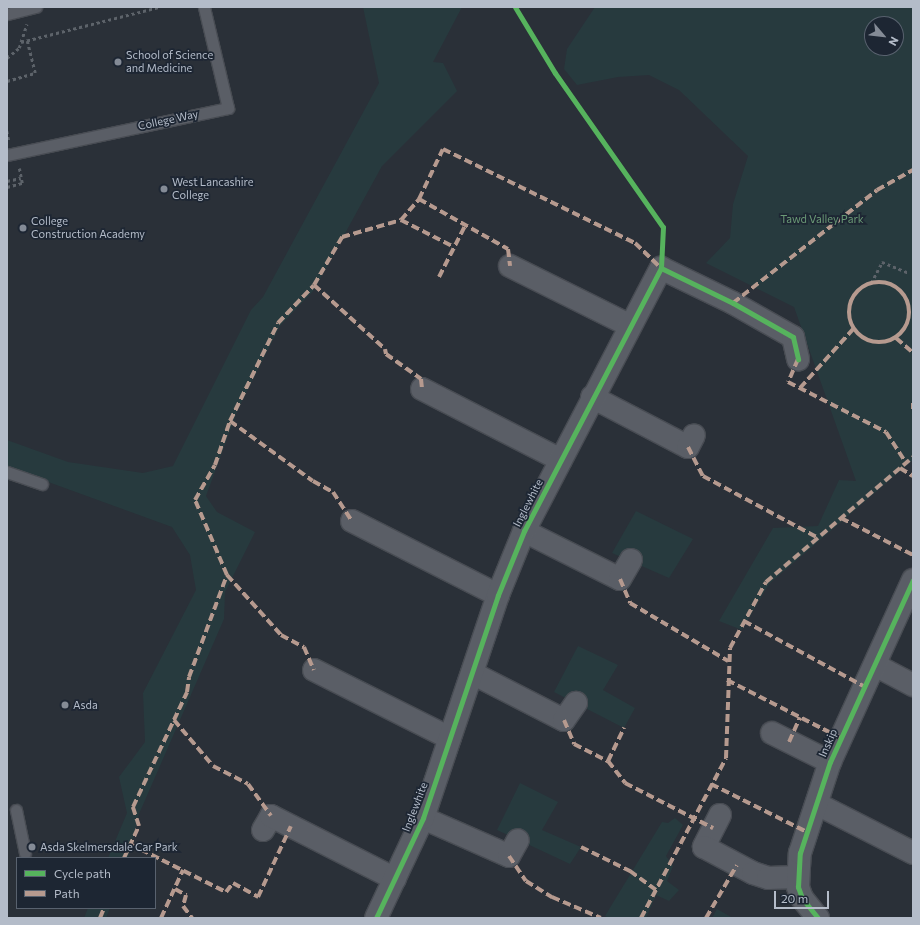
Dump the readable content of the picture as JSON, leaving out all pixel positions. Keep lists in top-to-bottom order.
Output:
{
  "streets": {
    "street": ["Inglewhite", "Inskip"],
    "lane": ["College Way"]
  },
  "parks": ["Tawd Valley Park"],
  "places": [
    "School of Science and Medicine",
    "West Lancashire College",
    "College Construction Academy",
    "Asda",
    "Asda Skelmersdale Car Park"
  ],
  "legend": ["Cycle path", "Path"],
  "scale_bar": "20 m",
  "north": "bottom right"
}
